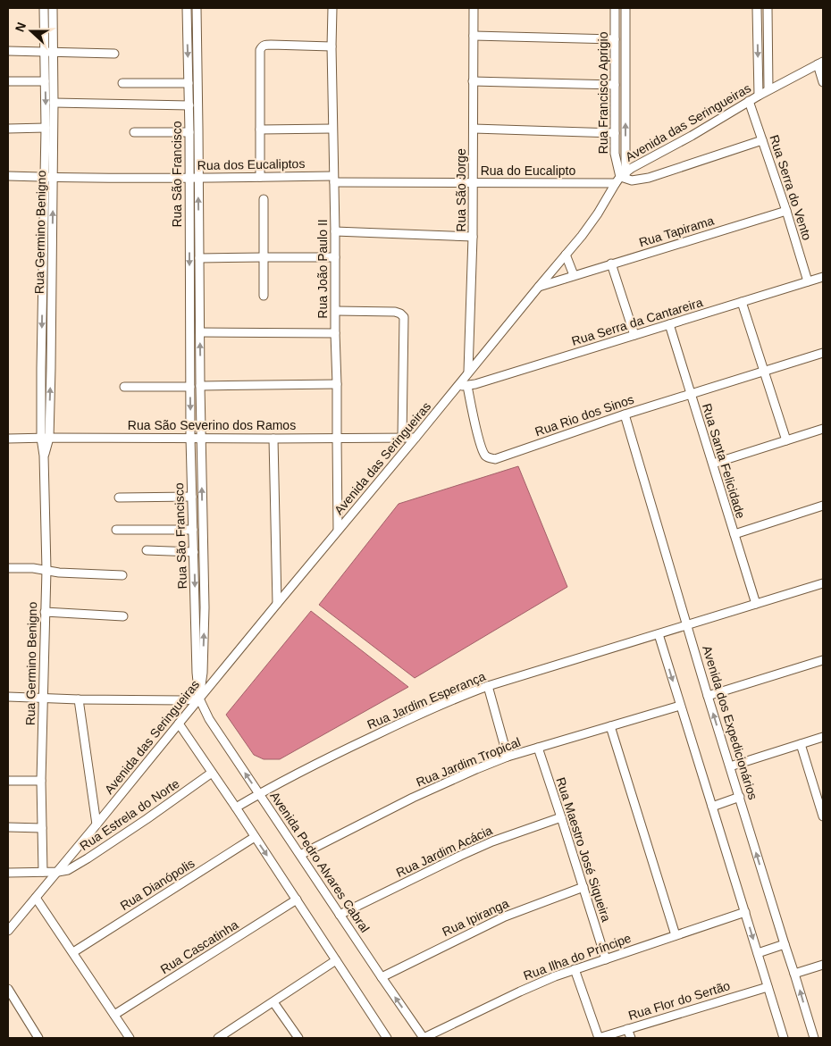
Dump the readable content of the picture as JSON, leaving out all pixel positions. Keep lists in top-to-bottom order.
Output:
{
  "streets": {
    "street": [
      "Rua Francisco Aprigio",
      "Avenida das Seringueiras",
      "Rua dos Eucaliptos",
      "Rua do Eucalipto",
      "Rua São Francisco",
      "Rua Serra do Vento",
      "Rua São Jorge",
      "Rua Tapirama",
      "Rua Germino Benigno",
      "Rua João Paulo II",
      "Rua Serra da Cantareira",
      "Rua Rio dos Sinos",
      "Rua São Severino dos Ramos",
      "Rua Santa Felicidade",
      "Rua Jardim Esperança",
      "Avenida dos Expedicionários",
      "Rua Jardim Tropical",
      "Rua Estrela do Norte",
      "Rua Maestro José Siqueira",
      "Rua Jardim Acácia",
      "Avenida Pedro Alvares Cabral",
      "Rua Dianópolis",
      "Rua Ipiranga",
      "Rua Cascatinha",
      "Rua Ilha do Príncipe",
      "Rua Flor do Sertão"
    ]
  },
  "crossings": [
    ["Rua Francisco Aprigio", "Avenida das Seringueiras"],
    ["Rua Francisco Aprigio", "Rua do Eucalipto"],
    ["Avenida das Seringueiras", "Rua do Eucalipto"],
    ["Avenida das Seringueiras", "Rua São Francisco"],
    ["Avenida das Seringueiras", "Rua Serra do Vento"],
    ["Avenida das Seringueiras", "Rua São Jorge"],
    ["Avenida das Seringueiras", "Rua Tapirama"],
    ["Avenida das Seringueiras", "Rua João Paulo II"],
    ["Avenida das Seringueiras", "Rua Serra da Cantareira"],
    ["Avenida das Seringueiras", "Rua São Severino dos Ramos"],
    ["Avenida das Seringueiras", "Rua Estrela do Norte"],
    ["Avenida das Seringueiras", "Avenida Pedro Alvares Cabral"],
    ["Rua dos Eucaliptos", "Rua do Eucalipto"],
    ["Rua dos Eucaliptos", "Rua São Francisco"],
    ["Rua dos Eucaliptos", "Rua Germino Benigno"],
    ["Rua dos Eucaliptos", "Rua João Paulo II"],
    ["Rua do Eucalipto", "Rua Serra do Vento"],
    ["Rua do Eucalipto", "Rua São Jorge"],
    ["Rua do Eucalipto", "Rua João Paulo II"],
    ["Rua São Francisco", "Rua São Severino dos Ramos"],
    ["Rua São Francisco", "Avenida Pedro Alvares Cabral"],
    ["Rua Serra do Vento", "Rua Tapirama"],
    ["Rua Serra do Vento", "Rua Serra da Cantareira"],
    ["Rua Germino Benigno", "Rua São Severino dos Ramos"],
    ["Rua João Paulo II", "Rua São Severino dos Ramos"],
    ["Rua Serra da Cantareira", "Rua Rio dos Sinos"],
    ["Rua Serra da Cantareira", "Rua Santa Felicidade"],
    ["Rua Rio dos Sinos", "Rua Santa Felicidade"],
    ["Rua Rio dos Sinos", "Avenida dos Expedicionários"],
    ["Rua Santa Felicidade", "Rua Jardim Esperança"],
    ["Rua Jardim Esperança", "Avenida dos Expedicionários"],
    ["Rua Jardim Esperança", "Avenida Pedro Alvares Cabral"],
    ["Rua Jardim Tropical", "Rua Maestro José Siqueira"],
    ["Rua Jardim Tropical", "Avenida Pedro Alvares Cabral"],
    ["Rua Maestro José Siqueira", "Rua Jardim Acácia"],
    ["Rua Maestro José Siqueira", "Rua Ipiranga"],
    ["Rua Maestro José Siqueira", "Rua Ilha do Príncipe"],
    ["Rua Jardim Acácia", "Avenida Pedro Alvares Cabral"],
    ["Avenida Pedro Alvares Cabral", "Rua Ipiranga"],
    ["Avenida Pedro Alvares Cabral", "Rua Ilha do Príncipe"]
  ],
  "north": "left"
}
